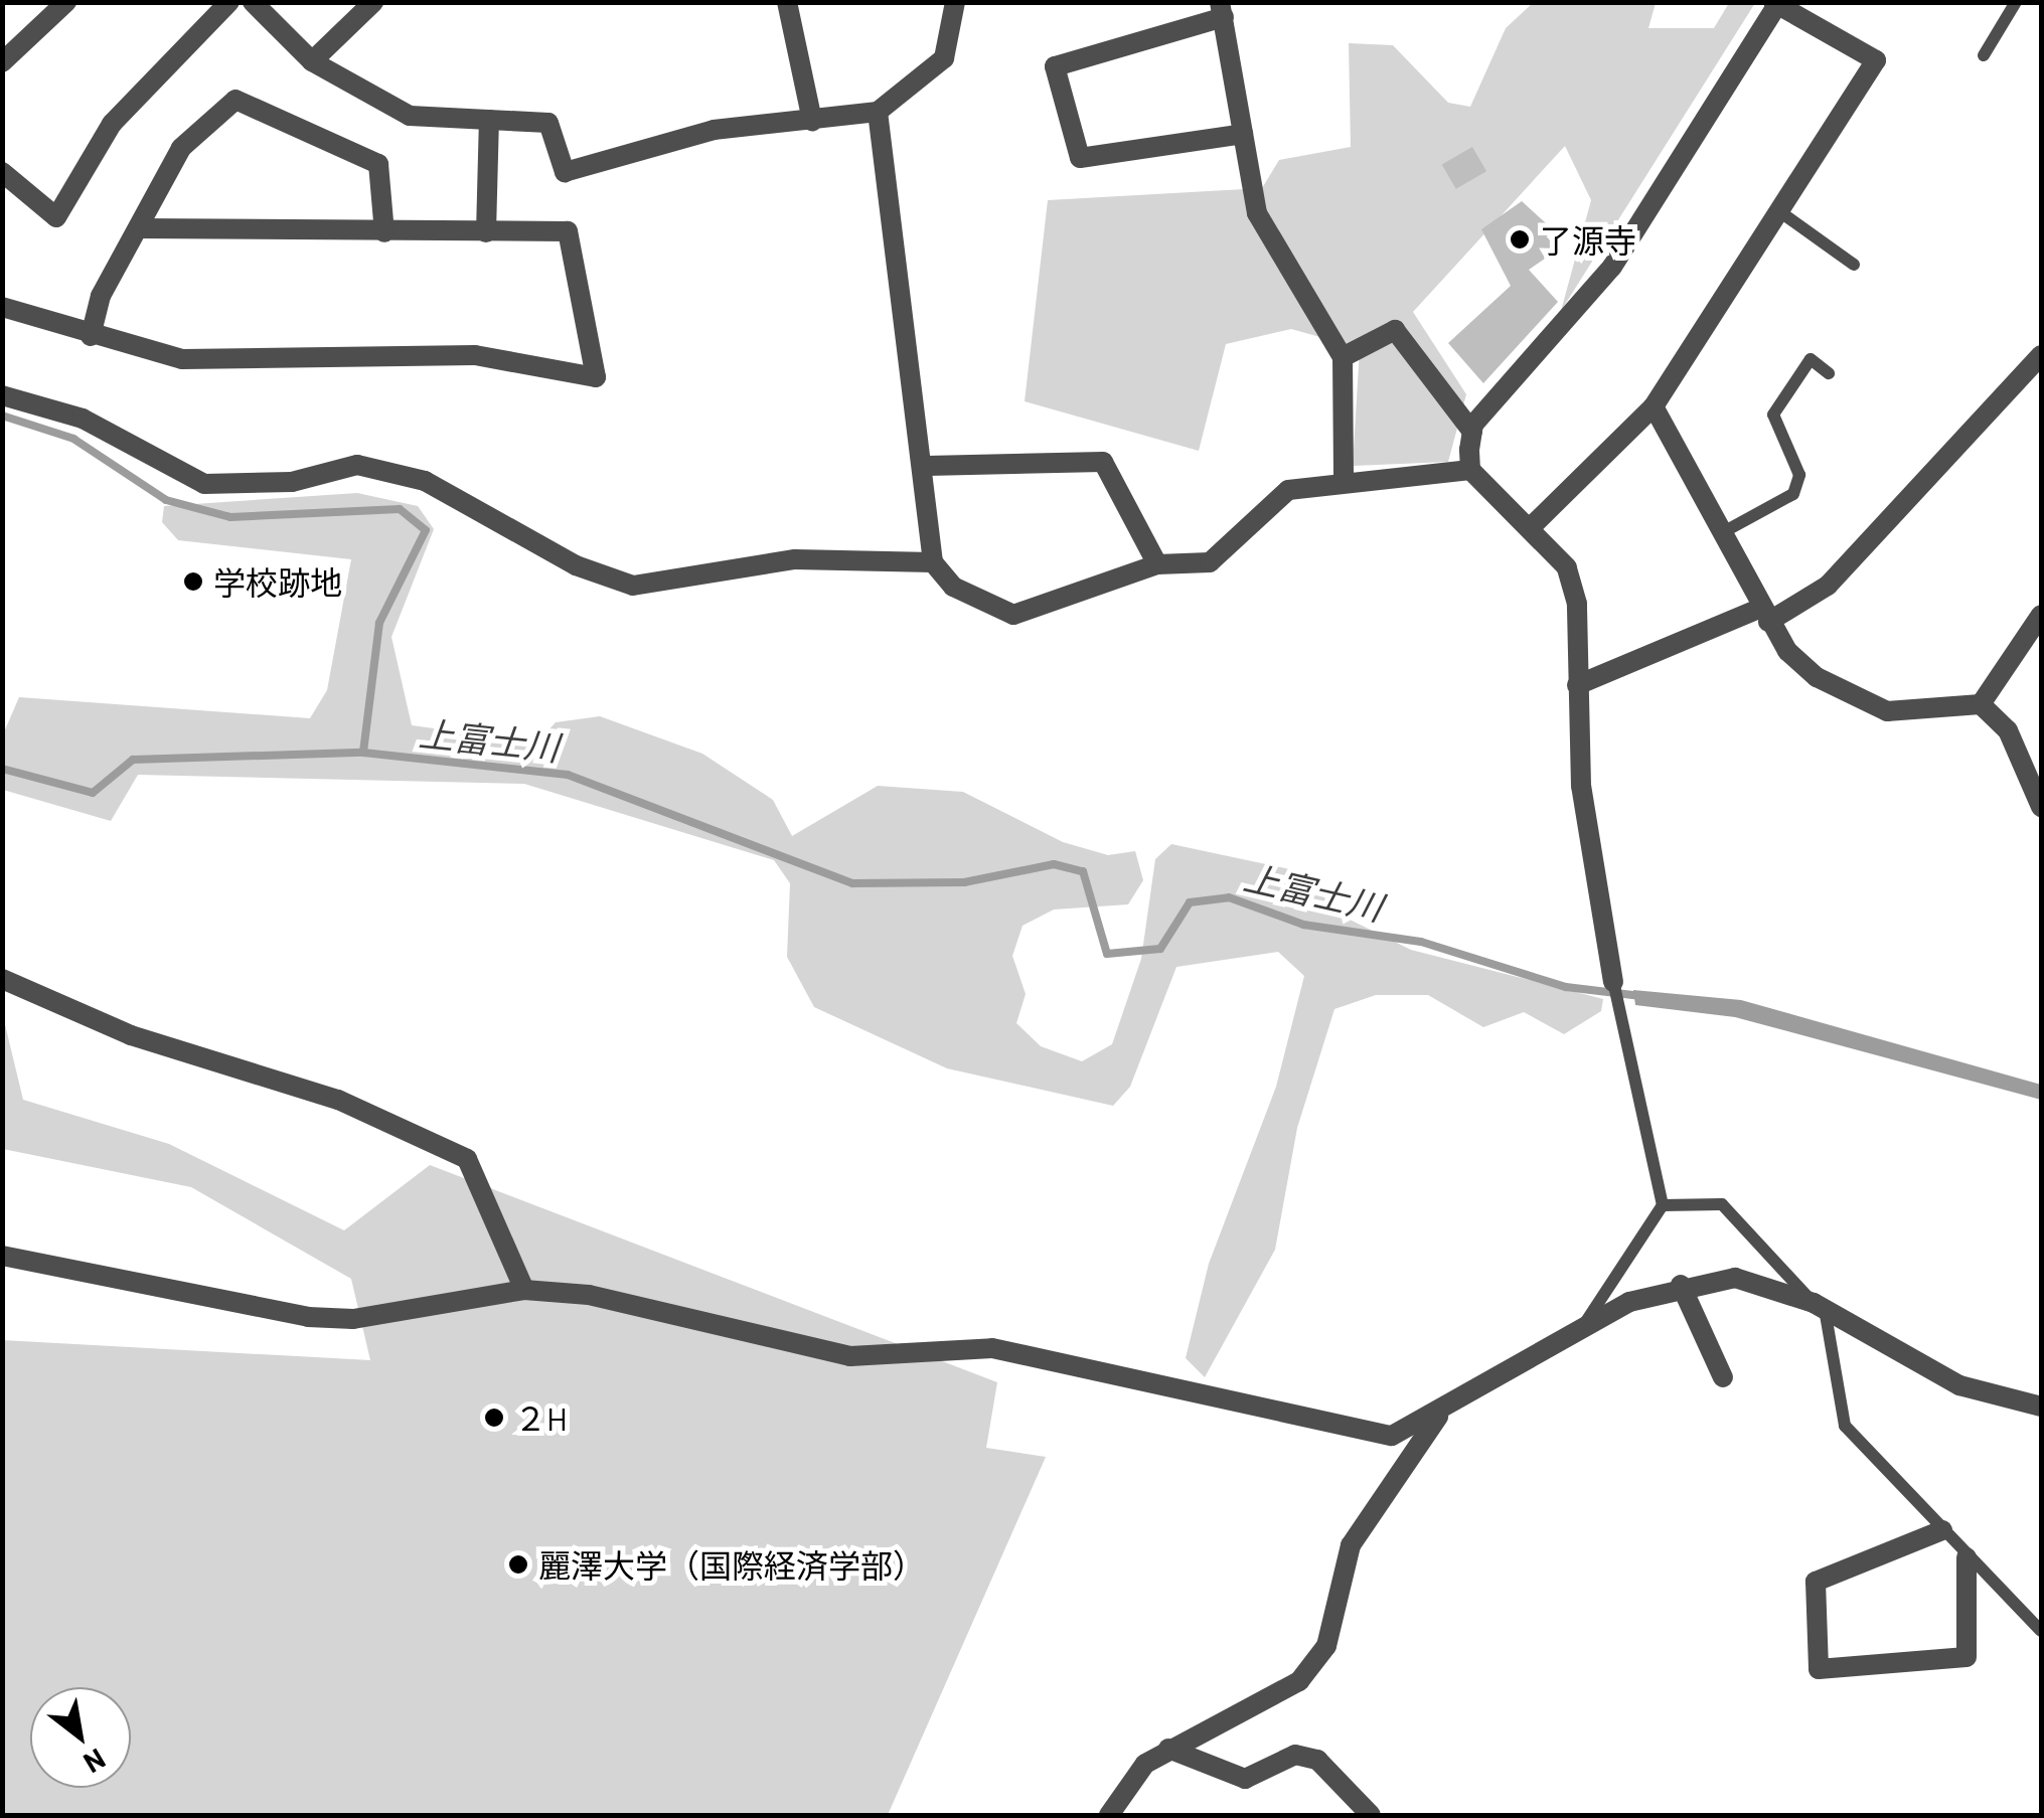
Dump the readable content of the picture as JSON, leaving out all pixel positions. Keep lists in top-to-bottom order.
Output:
{
  "water": ["上富士川"],
  "places": [
    "了源寺",
    "学校跡地",
    "２H",
    "麗澤大学（国際経済学部）"
  ],
  "north": "bottom right"
}
